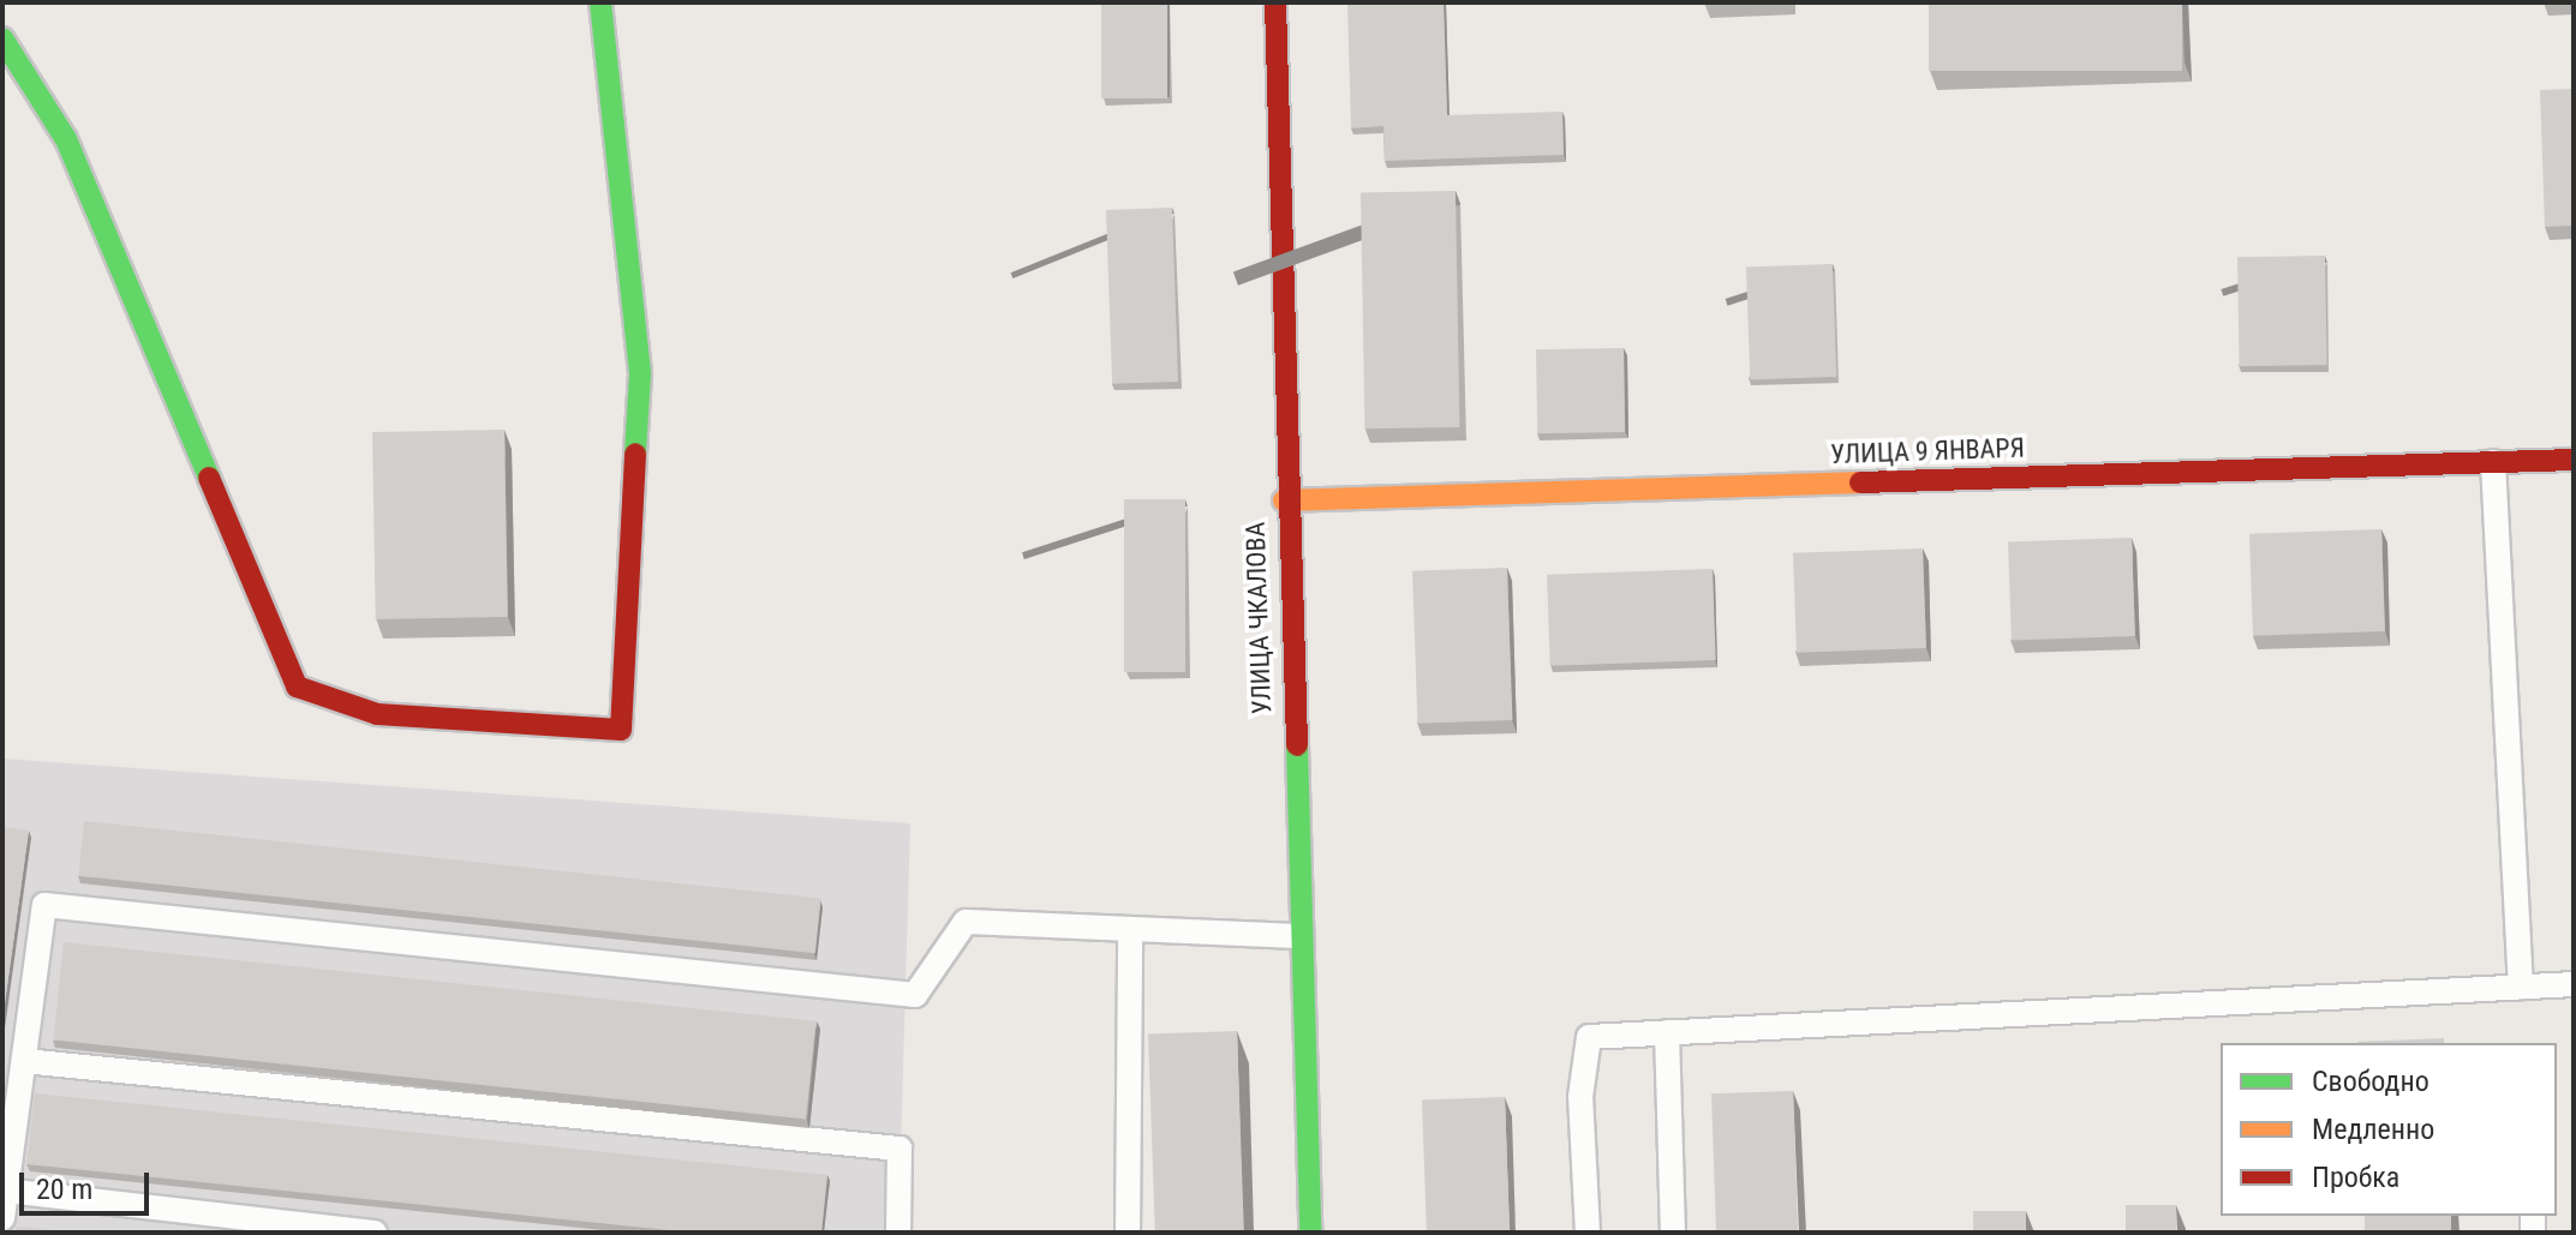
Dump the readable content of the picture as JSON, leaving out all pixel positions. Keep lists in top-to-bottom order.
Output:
{
  "streets": {
    "street": ["УЛИЦА 9 ЯНВАРЯ", "УЛИЦА ЧКАЛОВА"]
  },
  "crossings": [
    ["УЛИЦА 9 ЯНВАРЯ", "УЛИЦА ЧКАЛОВА"]
  ],
  "legend": ["Свободно", "Медленно", "Пробка"],
  "scale_bar": "20 m"
}
